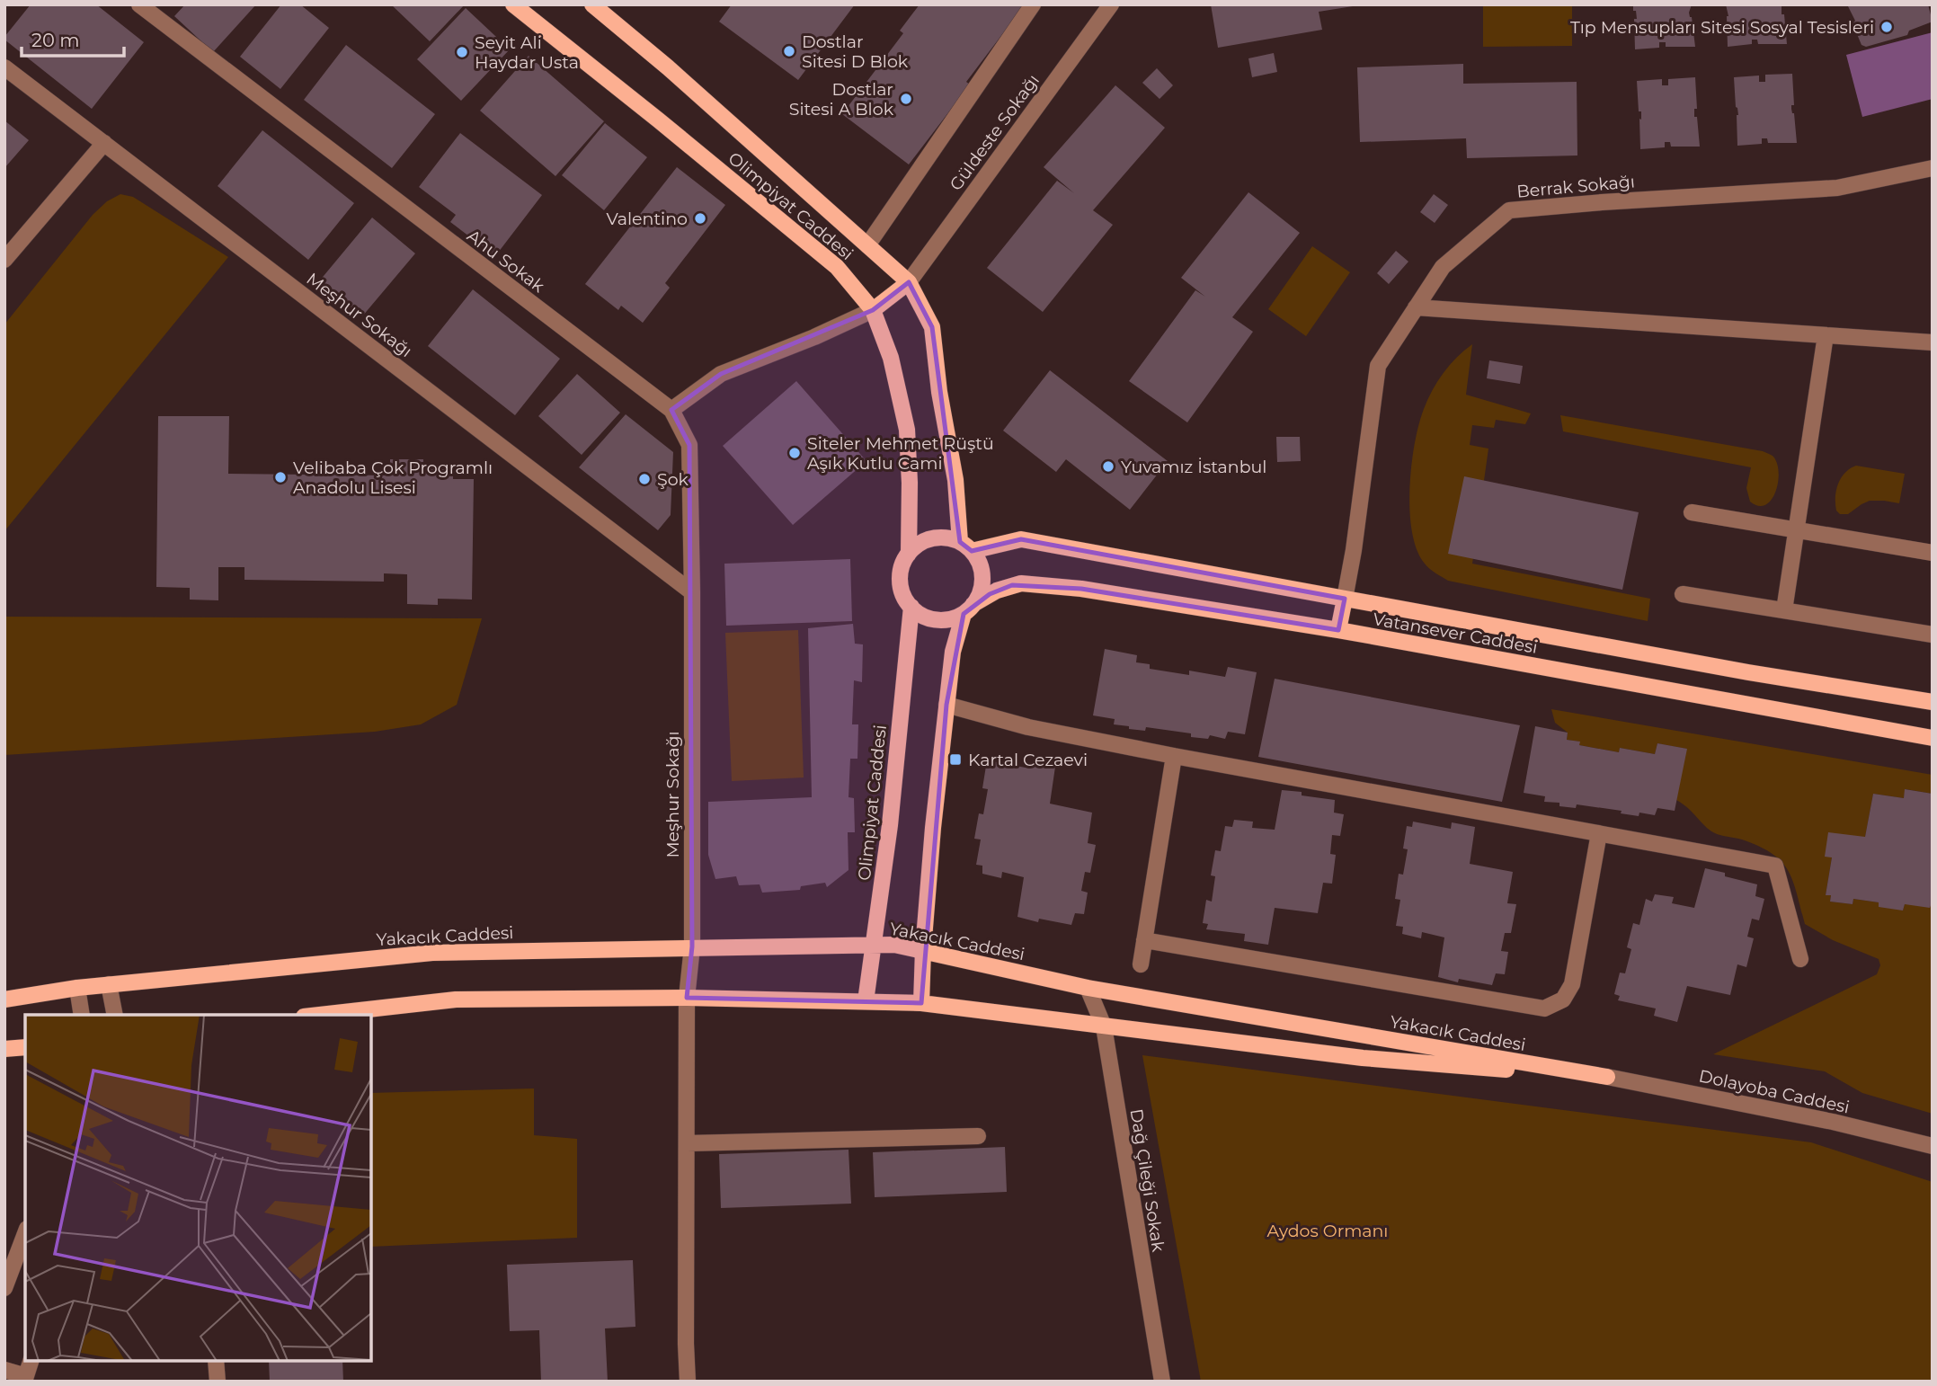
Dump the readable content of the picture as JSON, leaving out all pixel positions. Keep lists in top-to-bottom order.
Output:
{
  "streets": {
    "main road": ["Olimpiyat Caddesi", "Vatansever Caddesi", "Yakacık Caddesi"],
    "street": [
      "Güldeste Sokağı",
      "Berrak Sokağı",
      "Ahu Sokak",
      "Meşhur Sokağı",
      "Dolayoba Caddesi",
      "Dağ Çileği Sokak"
    ]
  },
  "crossings": [
    ["Güldeste Sokağı", "Olimpiyat Caddesi"],
    ["Berrak Sokağı", "Vatansever Caddesi"],
    ["Olimpiyat Caddesi", "Vatansever Caddesi"],
    ["Olimpiyat Caddesi", "Yakacık Caddesi"],
    ["Ahu Sokak", "Meşhur Sokağı"],
    ["Meşhur Sokağı", "Yakacık Caddesi"],
    ["Yakacık Caddesi", "Dolayoba Caddesi"],
    ["Yakacık Caddesi", "Dağ Çileği Sokak"]
  ],
  "parks": ["Aydos Ormanı"],
  "places": {
    "other": [
      "Tıp Mensupları Sitesi Sosyal Tesisleri",
      "Dostlar Sitesi D Blok",
      "Seyit Ali Haydar Usta",
      "Dostlar Sitesi A Blok",
      "Valentino",
      "Siteler Mehmet Rüştü Aşık Kutlu Cami",
      "Yuvamız İstanbul",
      "Velibaba Çok Programlı Anadolu Lisesi",
      "Şok"
    ],
    "transit": ["Kartal Cezaevi"]
  },
  "scale_bar": "20 m"
}
